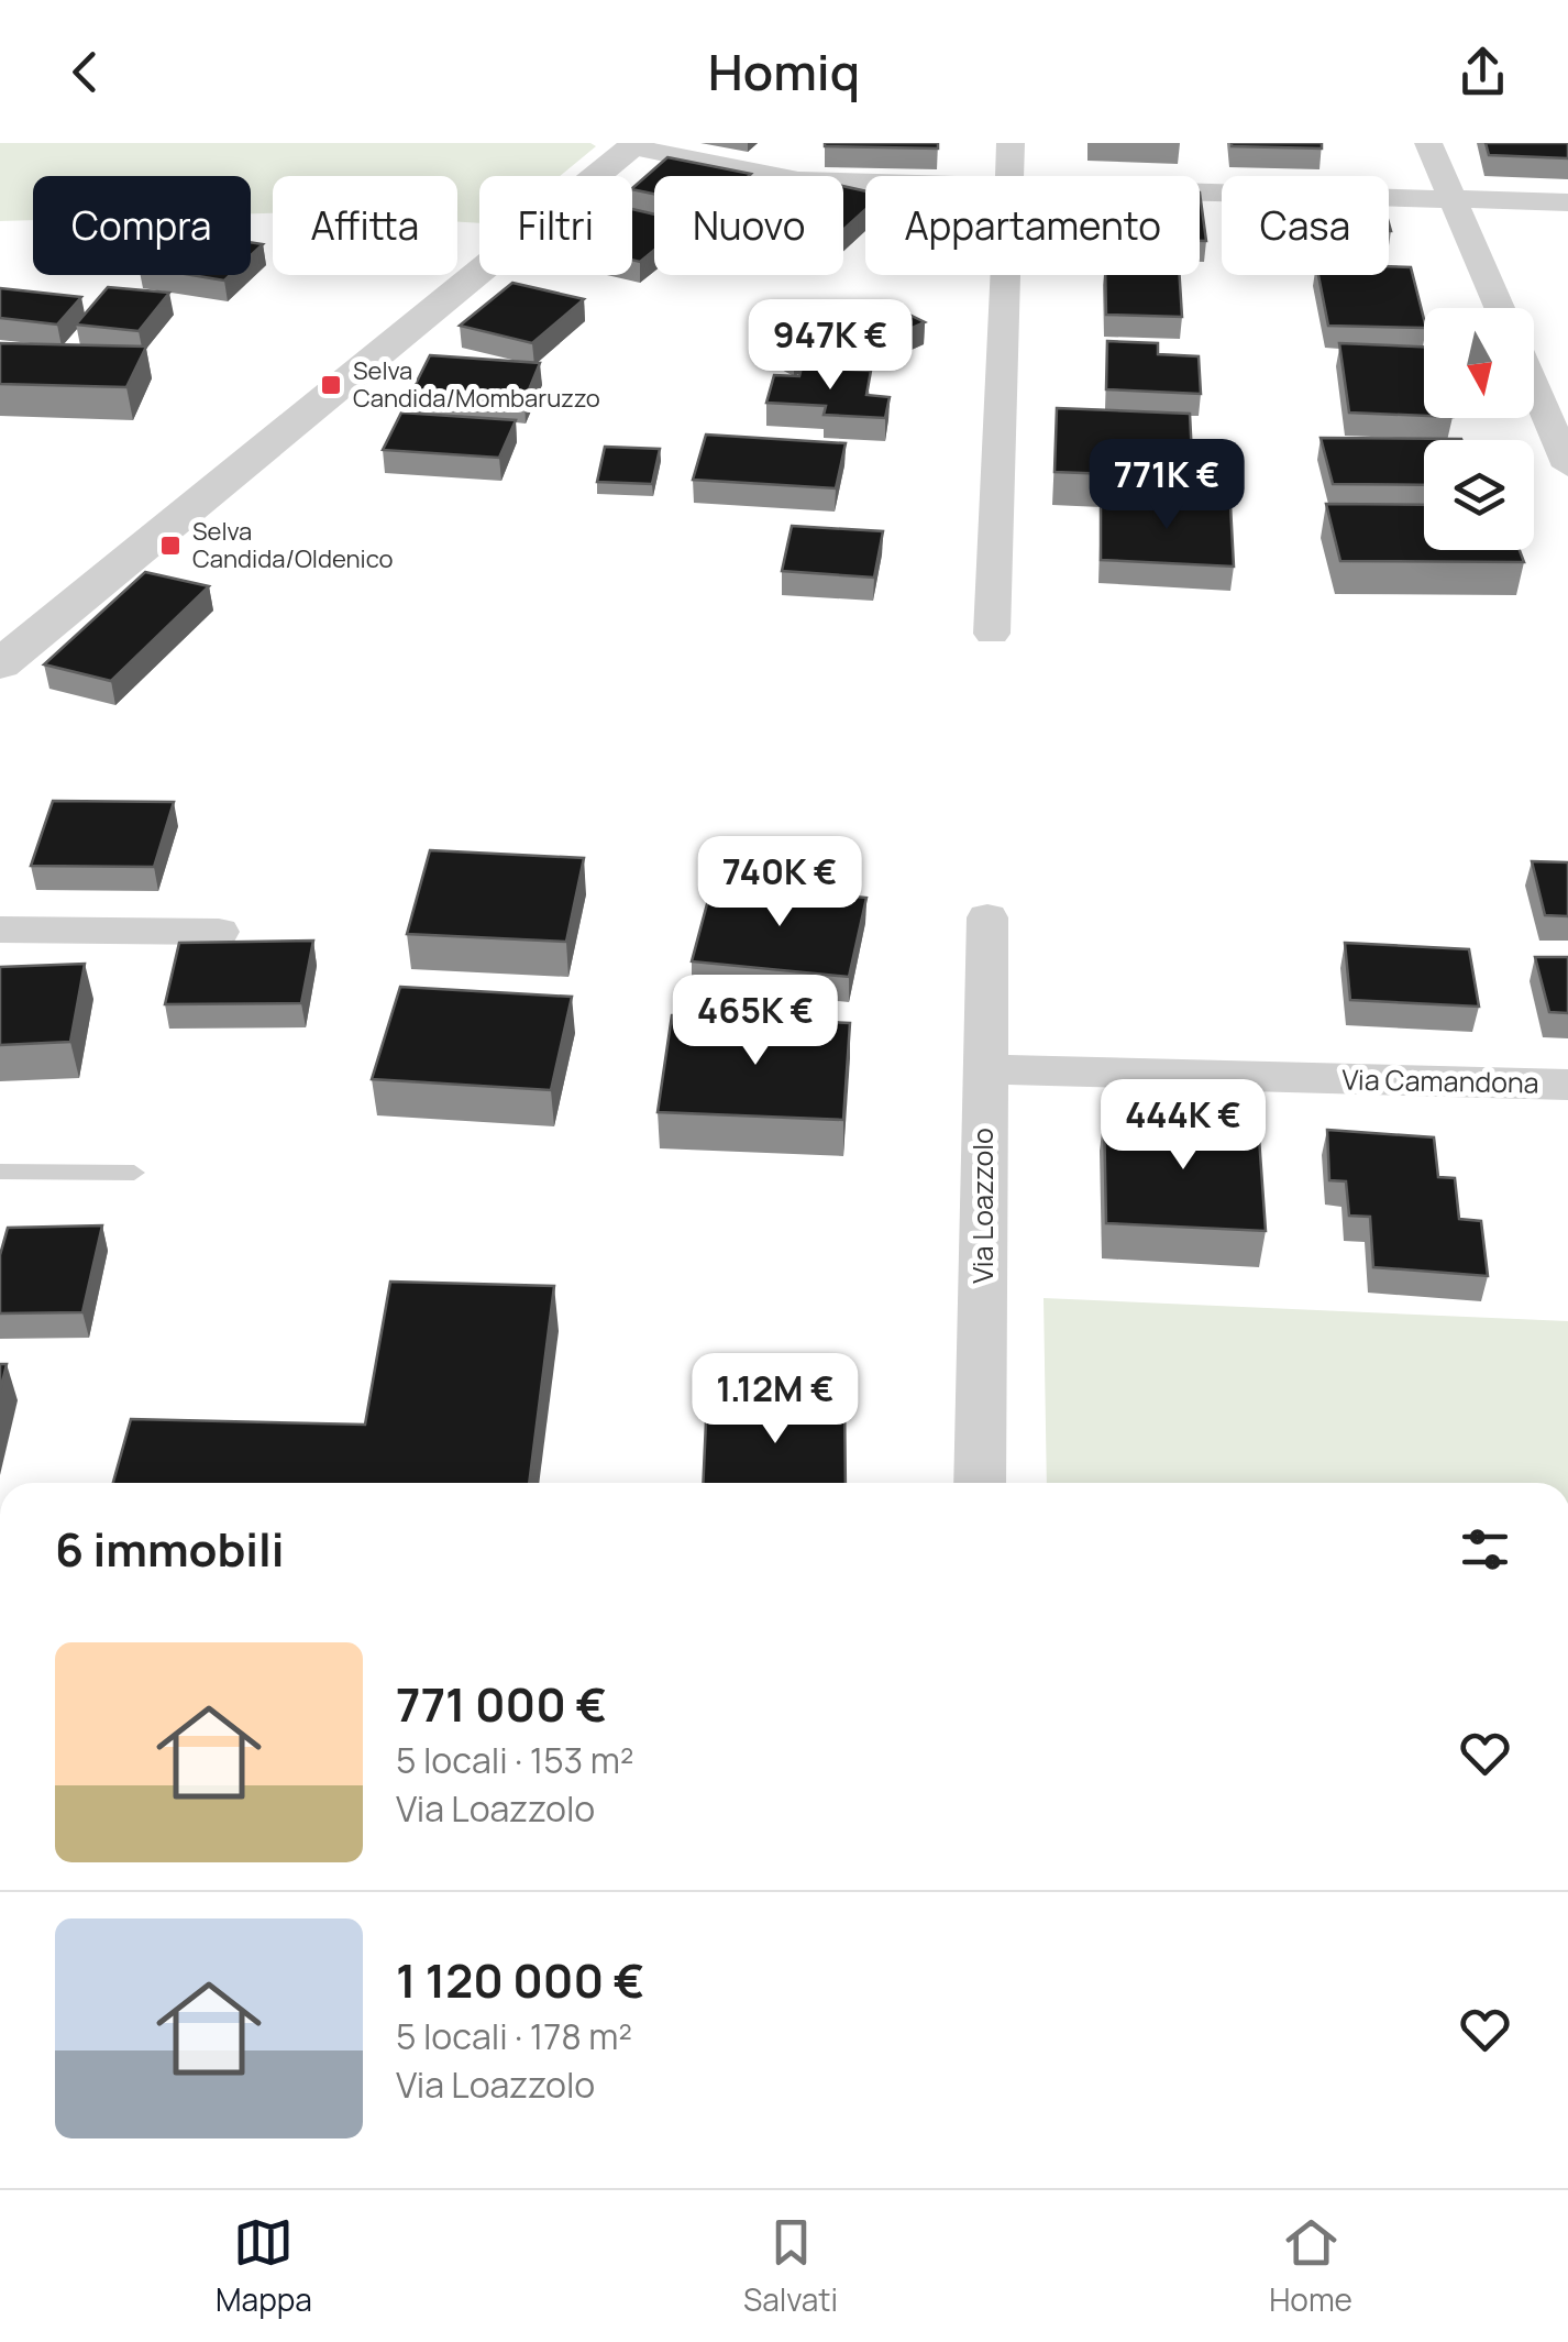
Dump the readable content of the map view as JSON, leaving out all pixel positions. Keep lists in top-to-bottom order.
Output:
{
  "streets": {
    "street": ["Via Camandona", "Via Loazzolo"]
  },
  "crossings": [
    ["Via Camandona", "Via Loazzolo"]
  ],
  "places": {
    "transit": ["Selva Candida/Mombaruzzo", "Selva Candida/Oldenico"]
  },
  "north": "bottom",
  "page": {
    "header": "Homiq",
    "chip": [
      "Compra",
      "Affitta",
      "Filtri",
      "Nuovo",
      "Appartamento",
      "Casa"
    ],
    "price": [
      "947K €",
      "771K €",
      "740K €",
      "465K €",
      "444K €",
      "1.12M €"
    ],
    "heading": "6 immobili",
    "list": [
      {
        "name": "771 000 €",
        "note": "5 locali · 153 m² · Via Loazzolo"
      },
      {
        "name": "1 120 000 €",
        "note": "5 locali · 178 m² · Via Loazzolo"
      }
    ],
    "tabs": ["Mappa", "Salvati", "Home"]
  }
}
